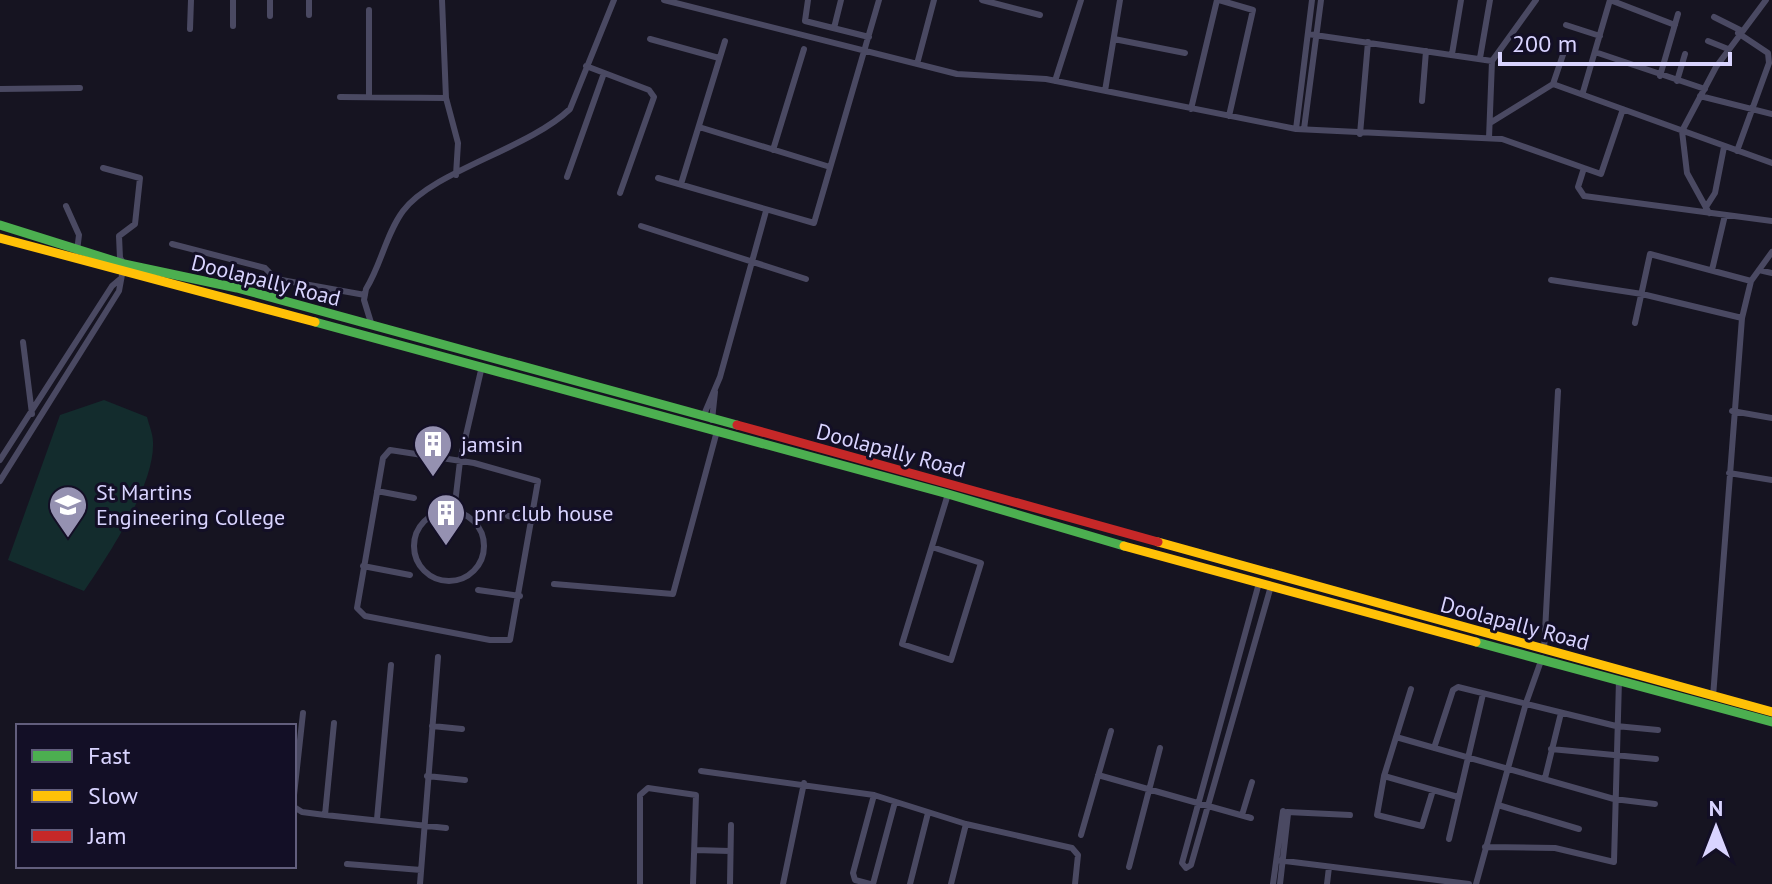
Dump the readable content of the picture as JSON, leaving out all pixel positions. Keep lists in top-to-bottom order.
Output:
{
  "streets": {
    "main road": ["Doolapally Road"]
  },
  "places": {
    "building": ["jamsin", "pnr club house"],
    "school or university": ["St Martins Engineering College"]
  },
  "legend": ["Fast", "Slow", "Jam"],
  "scale_bar": "200 m",
  "north": "top"
}
